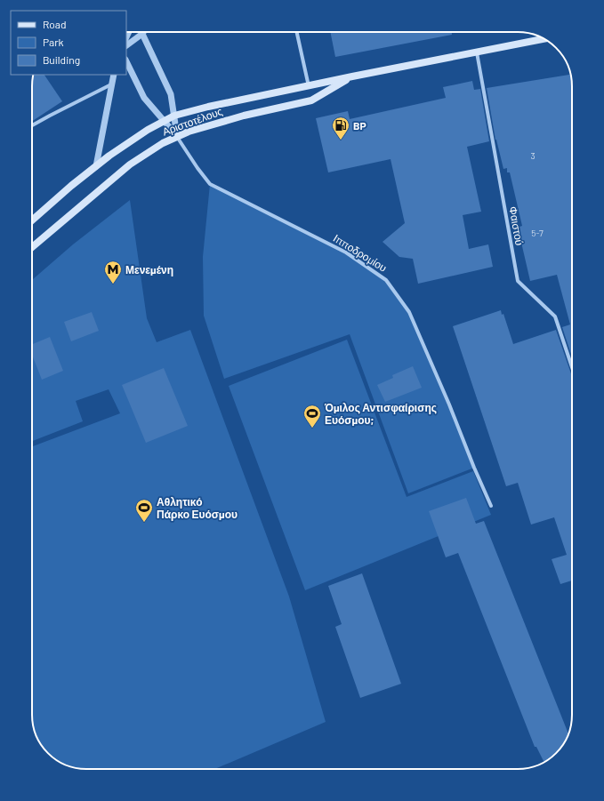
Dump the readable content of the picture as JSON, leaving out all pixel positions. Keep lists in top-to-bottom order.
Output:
{
  "streets": {
    "main road": ["Αριστοτέλους"],
    "street": ["Φαιστού", "Ιπποδρομίου"]
  },
  "crossings": [
    ["Αριστοτέλους", "Φαιστού"],
    ["Αριστοτέλους", "Ιπποδρομίου"]
  ],
  "places": {
    "fuel station": ["BP"],
    "metro station": ["Μενεμένη"],
    "sports": ["Όμιλος Αντισφαίρισης Ευόσμου;", "Αθλητικό Πάρκο Ευόσμου"]
  },
  "house_numbers": ["3", "5-7"],
  "legend": ["Road", "Park", "Building"]
}
